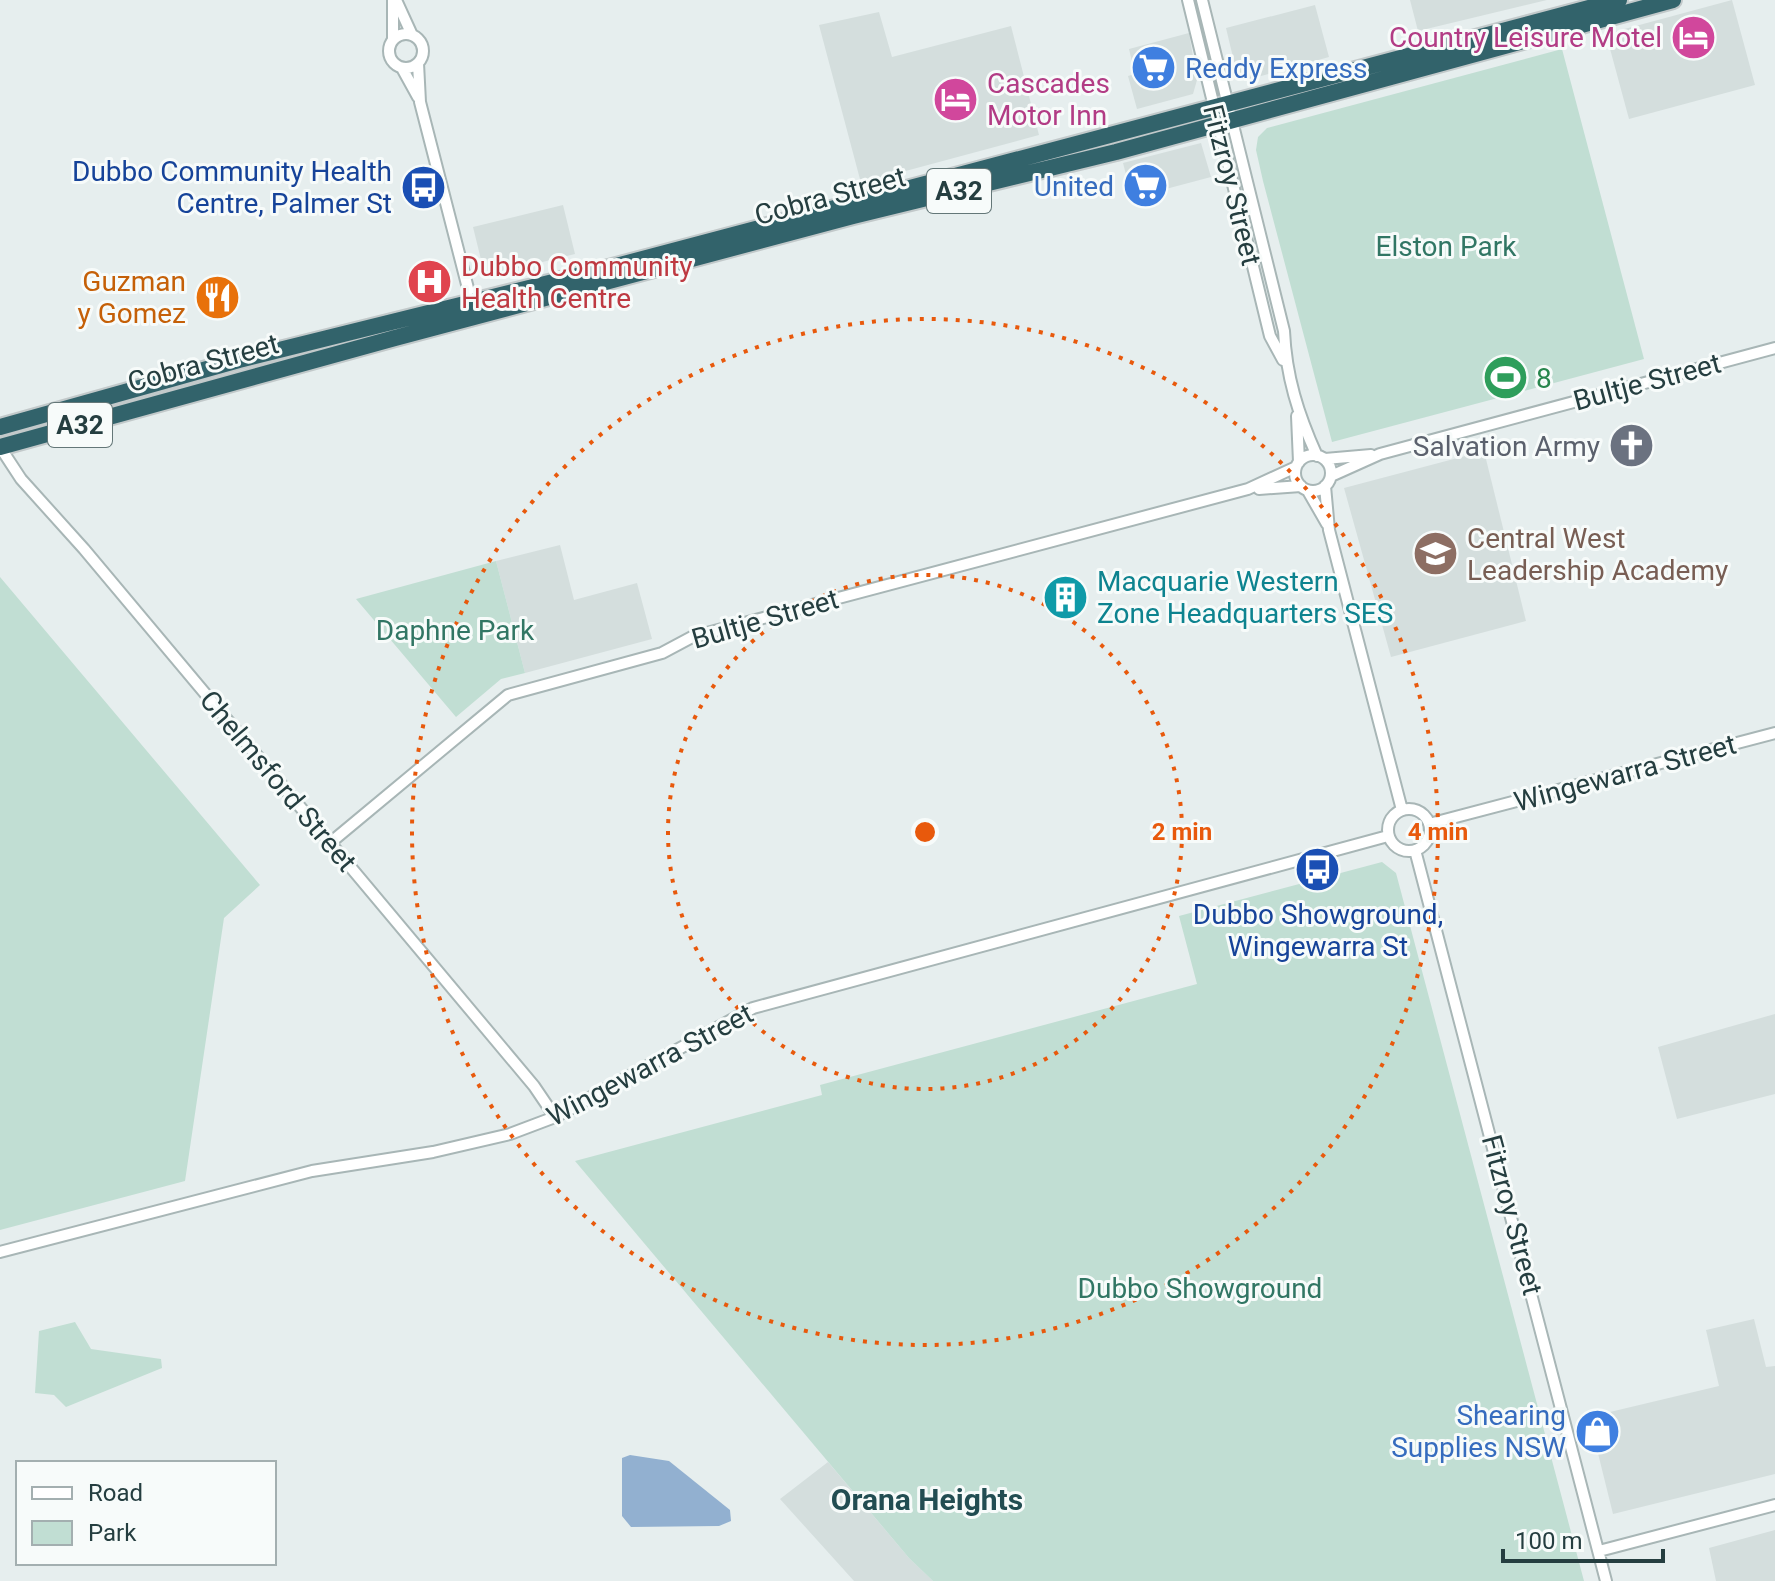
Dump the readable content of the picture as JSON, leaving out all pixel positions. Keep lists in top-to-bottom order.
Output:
{
  "streets": {
    "highway": ["A32", "Cobra Street"],
    "street": [
      "Fitzroy Street",
      "Bultje Street",
      "Wingewarra Street",
      "Chelmsford Street"
    ]
  },
  "crossings": [
    ["Fitzroy Street", "Cobra Street"],
    ["Fitzroy Street", "Bultje Street"],
    ["Fitzroy Street", "Wingewarra Street"],
    ["Cobra Street", "Chelmsford Street"],
    ["Bultje Street", "Chelmsford Street"],
    ["Wingewarra Street", "Chelmsford Street"]
  ],
  "districts": ["Orana Heights"],
  "parks": ["Elston Park", "Daphne Park", "Dubbo Showground"],
  "places": {
    "hotel": ["Country Leisure Motel", "Cascades Motor Inn"],
    "supermarket": ["Reddy Express", "United"],
    "bus stop": ["Dubbo Community Health Centre, Palmer St", "Dubbo Showground, Wingewarra St"],
    "hospital": ["Dubbo Community Health Centre"],
    "restaurant": ["Guzman y Gomez"],
    "sports": ["8"],
    "church": ["Salvation Army"],
    "school or university": ["Central West Leadership Academy"],
    "building": ["Macquarie Western Zone Headquarters SES"],
    "shop": ["Shearing Supplies NSW"]
  },
  "legend": ["Road", "Park"],
  "scale_bar": "100 m",
  "rings": ["2 min", "4 min"]
}
